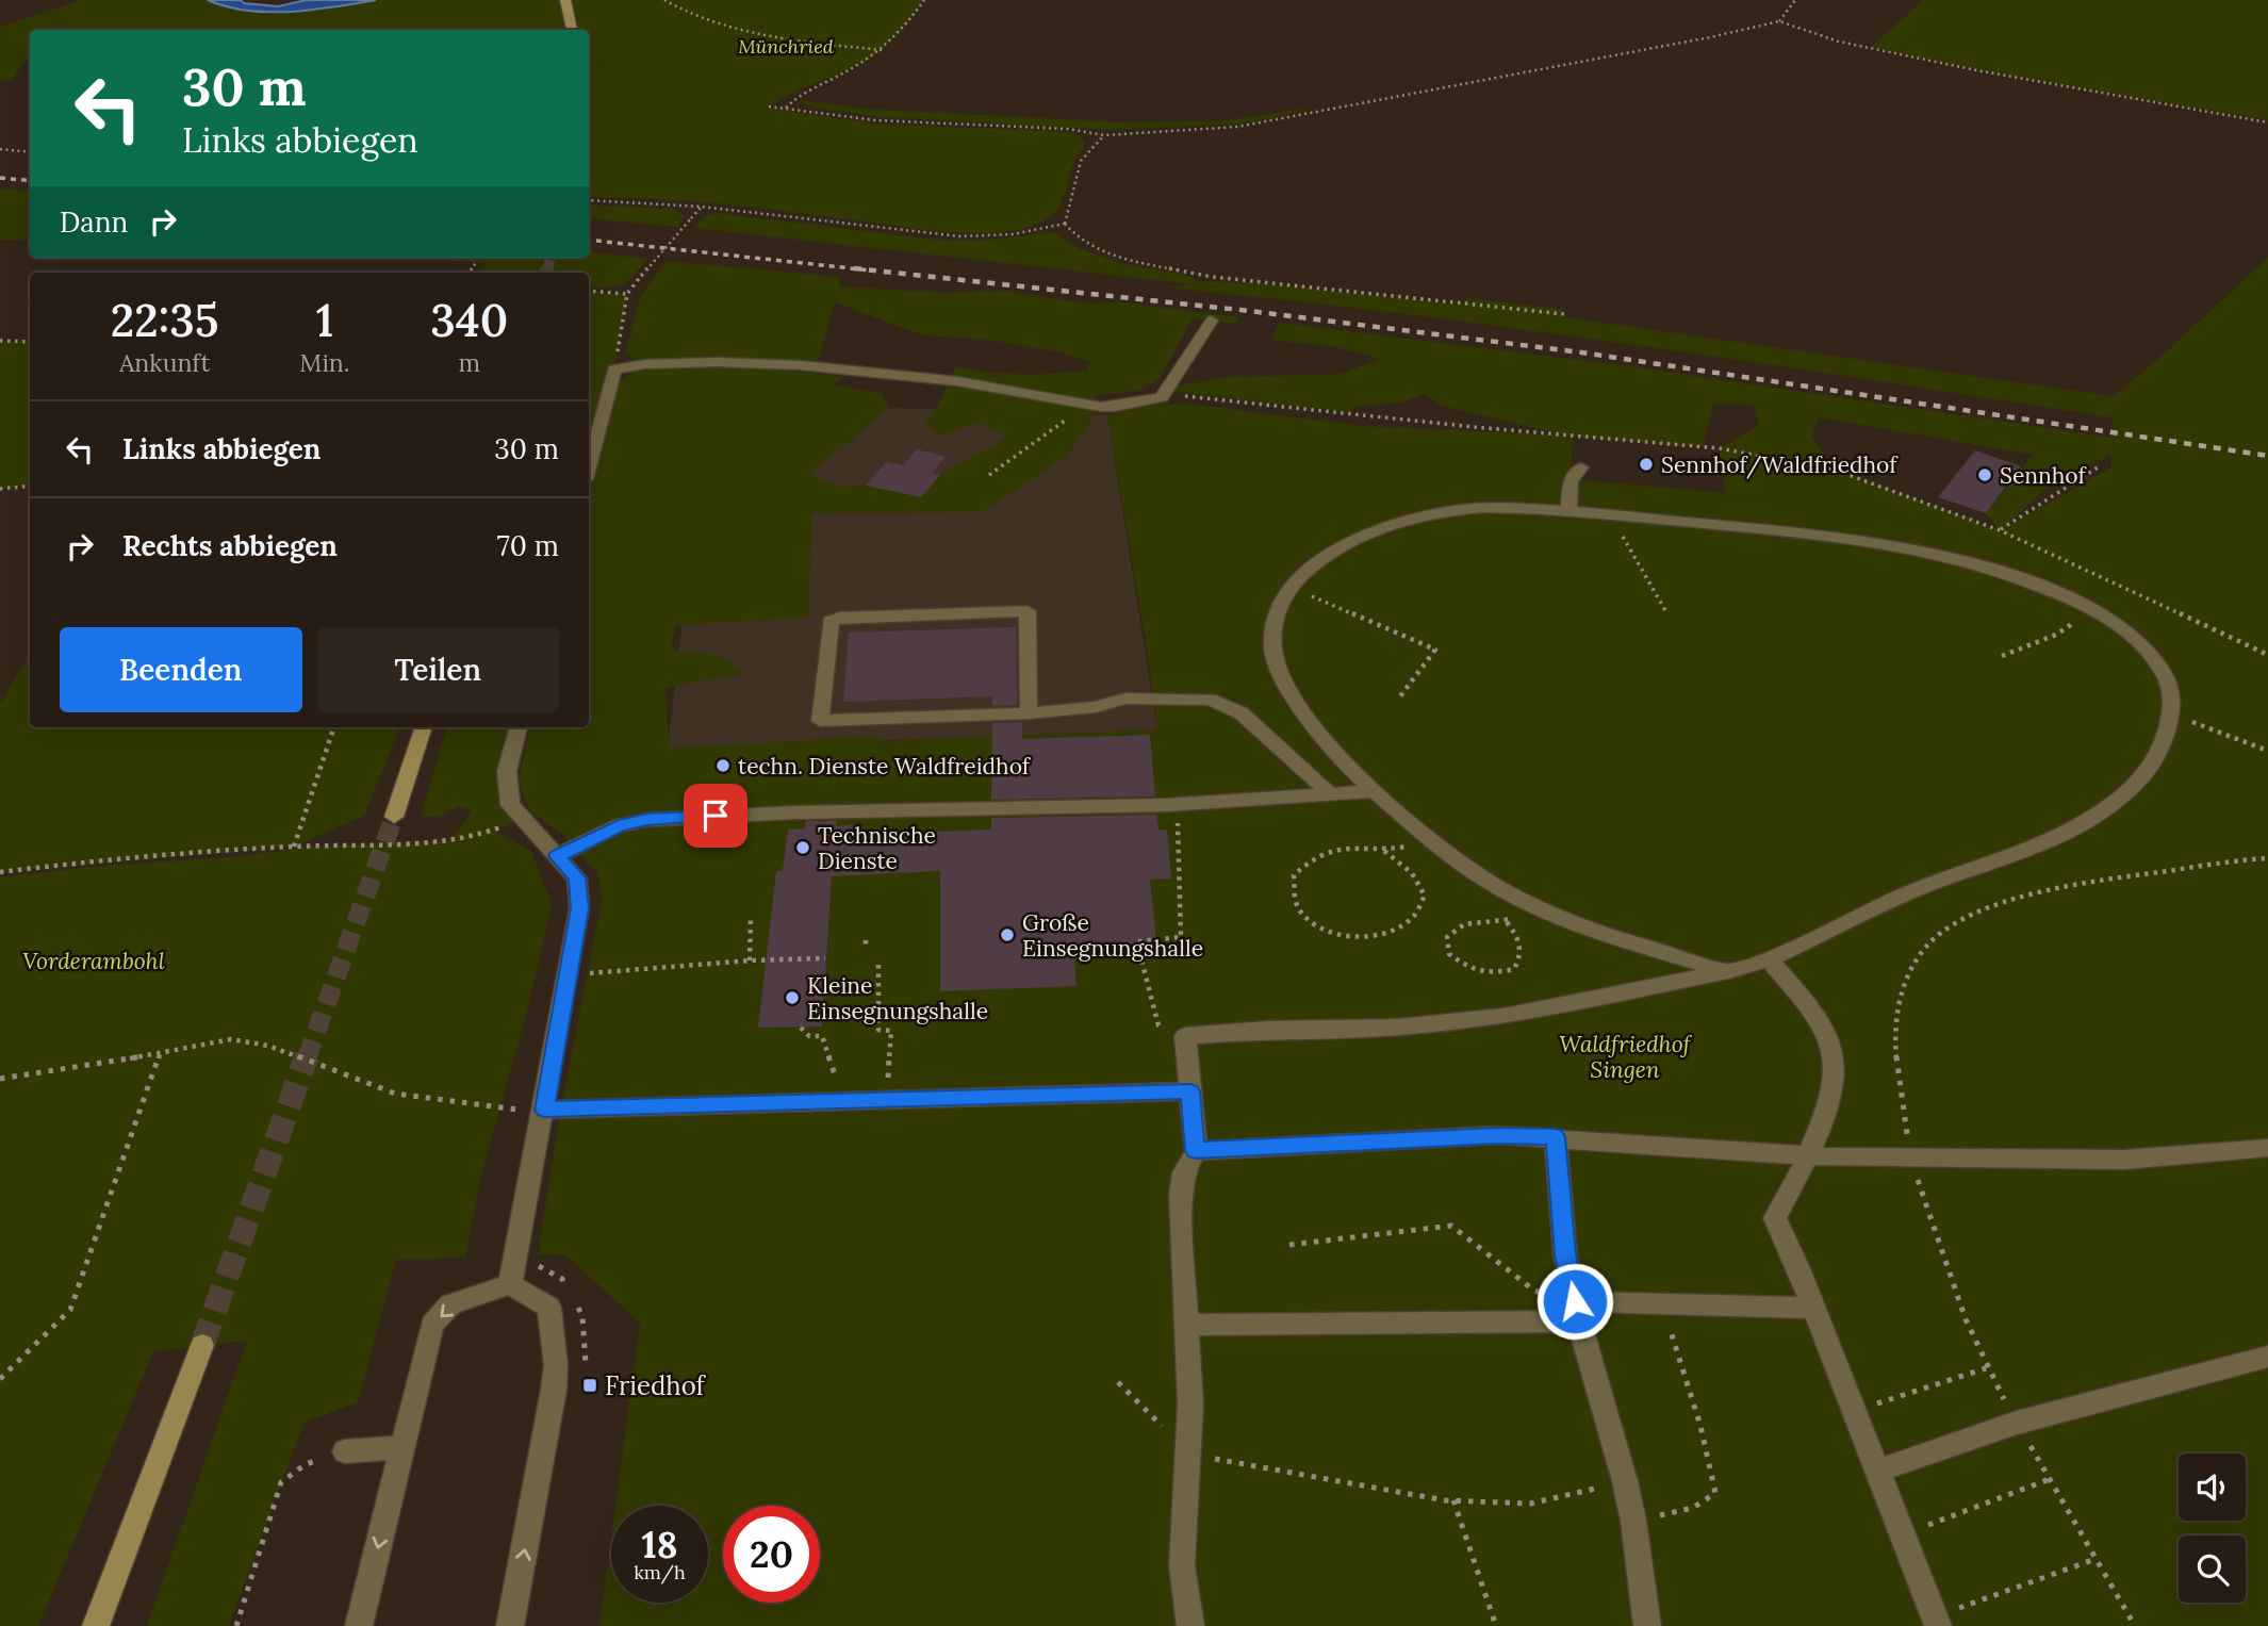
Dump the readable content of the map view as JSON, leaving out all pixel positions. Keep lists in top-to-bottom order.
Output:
{
  "parks": ["Münchried", "Vorderambohl", "Waldfriedhof Singen"],
  "places": {
    "other": [
      "Sennhof/Waldfriedhof",
      "Sennhof",
      "techn. Dienste Waldfreidhof",
      "Technische Dienste",
      "Große Einsegnungshalle",
      "Kleine Einsegnungshalle"
    ],
    "transit": ["Friedhof"]
  },
  "page": {
    "turn": ["30 m", "Links abbiegen"],
    "then": "Dann",
    "eta": [
      "22:35",
      "Ankunft",
      "1",
      "Min.",
      "340",
      "m"
    ],
    "list": [
      {
        "name": "Links abbiegen",
        "value": "30 m"
      },
      {
        "name": "Rechts abbiegen",
        "value": "70 m"
      }
    ],
    "buttons": ["Beenden", "Teilen"],
    "speed": "18 km/h",
    "limit": "20"
  }
}
